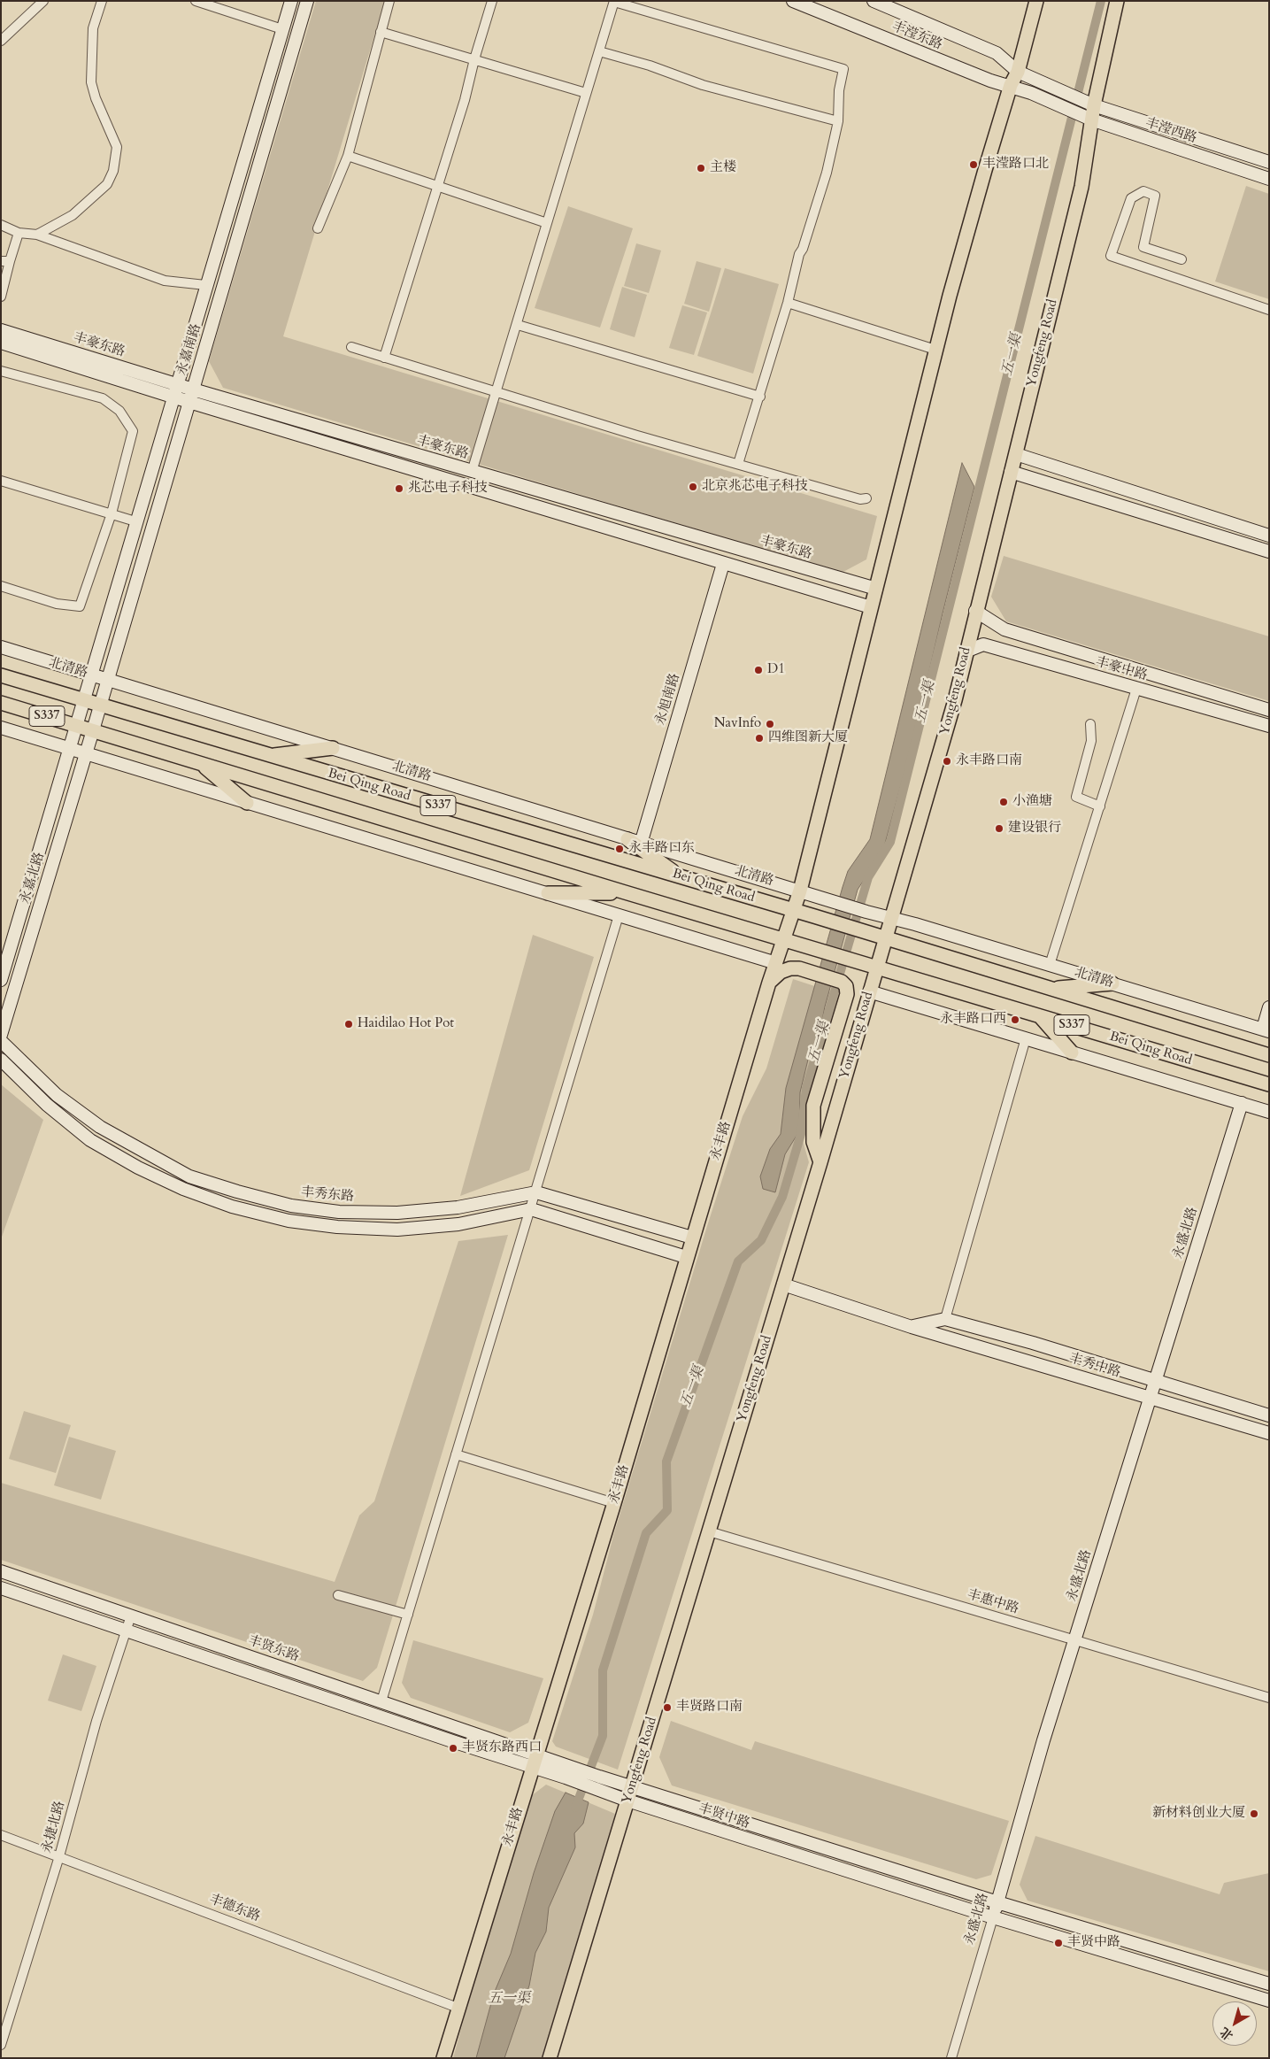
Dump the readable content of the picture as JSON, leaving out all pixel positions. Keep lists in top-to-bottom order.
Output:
{
  "streets": {
    "main road": [
      "Yongfeng Road",
      "S337",
      "Bei Qing Road",
      "永丰路"
    ],
    "street": [
      "丰滢东路",
      "丰滢西路",
      "丰豪东路",
      "永嘉南路",
      "北清路",
      "丰豪中路",
      "永旭南路",
      "永嘉北路",
      "丰秀东路",
      "永盛北路",
      "丰秀中路",
      "丰惠中路",
      "丰贤东路",
      "丰贤中路",
      "永捷北路",
      "丰德东路"
    ]
  },
  "crossings": [
    ["丰滢东路", "丰滢西路"],
    ["丰滢西路", "Yongfeng Road"],
    ["Yongfeng Road", "北清路"],
    ["Yongfeng Road", "丰豪中路"],
    ["Yongfeng Road", "S337"],
    ["Yongfeng Road", "Bei Qing Road"],
    ["Yongfeng Road", "丰秀中路"],
    ["Yongfeng Road", "丰惠中路"],
    ["Yongfeng Road", "丰贤中路"],
    ["丰豪东路", "永嘉南路"],
    ["丰豪东路", "永旭南路"],
    ["永嘉南路", "北清路"],
    ["永嘉南路", "Bei Qing Road"],
    ["永嘉南路", "永嘉北路"],
    ["北清路", "永旭南路"],
    ["S337", "Bei Qing Road"],
    ["Bei Qing Road", "永嘉北路"],
    ["Bei Qing Road", "永丰路"],
    ["永丰路", "丰秀东路"],
    ["永丰路", "丰贤东路"],
    ["永丰路", "丰德东路"],
    ["永盛北路", "丰秀中路"],
    ["永盛北路", "丰惠中路"],
    ["永盛北路", "丰贤中路"],
    ["丰贤东路", "永捷北路"],
    ["永捷北路", "丰德东路"]
  ],
  "water": ["五一渠"],
  "places": [
    "丰滢路口北",
    "主楼",
    "北京兆芯电子科技",
    "兆芯电子科技",
    "D1",
    "NavInfo",
    "四维图新大厦",
    "永丰路口南",
    "小渔塘",
    "建设银行",
    "永丰路口东",
    "永丰路口西",
    "Haidilao Hot Pot",
    "丰贤路口南",
    "丰贤东路西口",
    "新材料创业大厦",
    "丰贤中路"
  ],
  "north": "bottom left"
}
